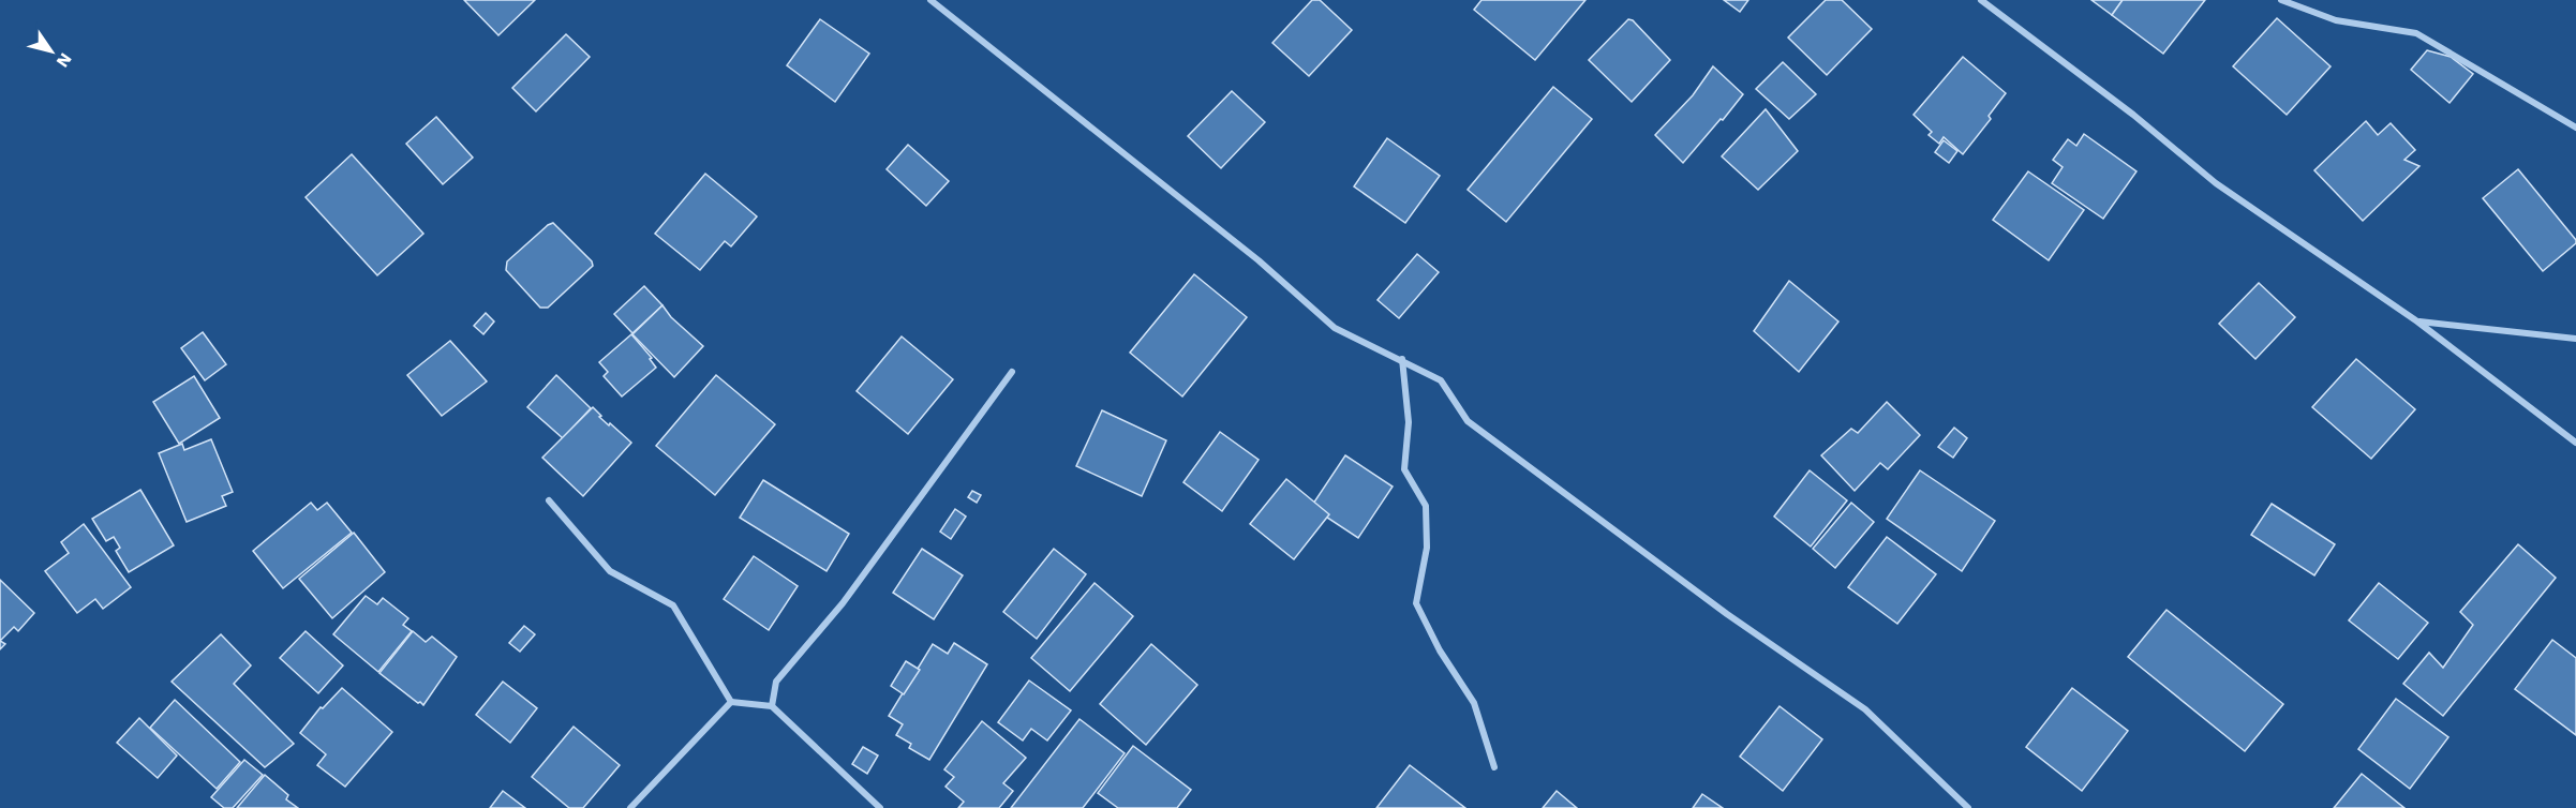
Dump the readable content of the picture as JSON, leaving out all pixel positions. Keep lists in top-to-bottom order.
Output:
{
  "north": "bottom right"
}
